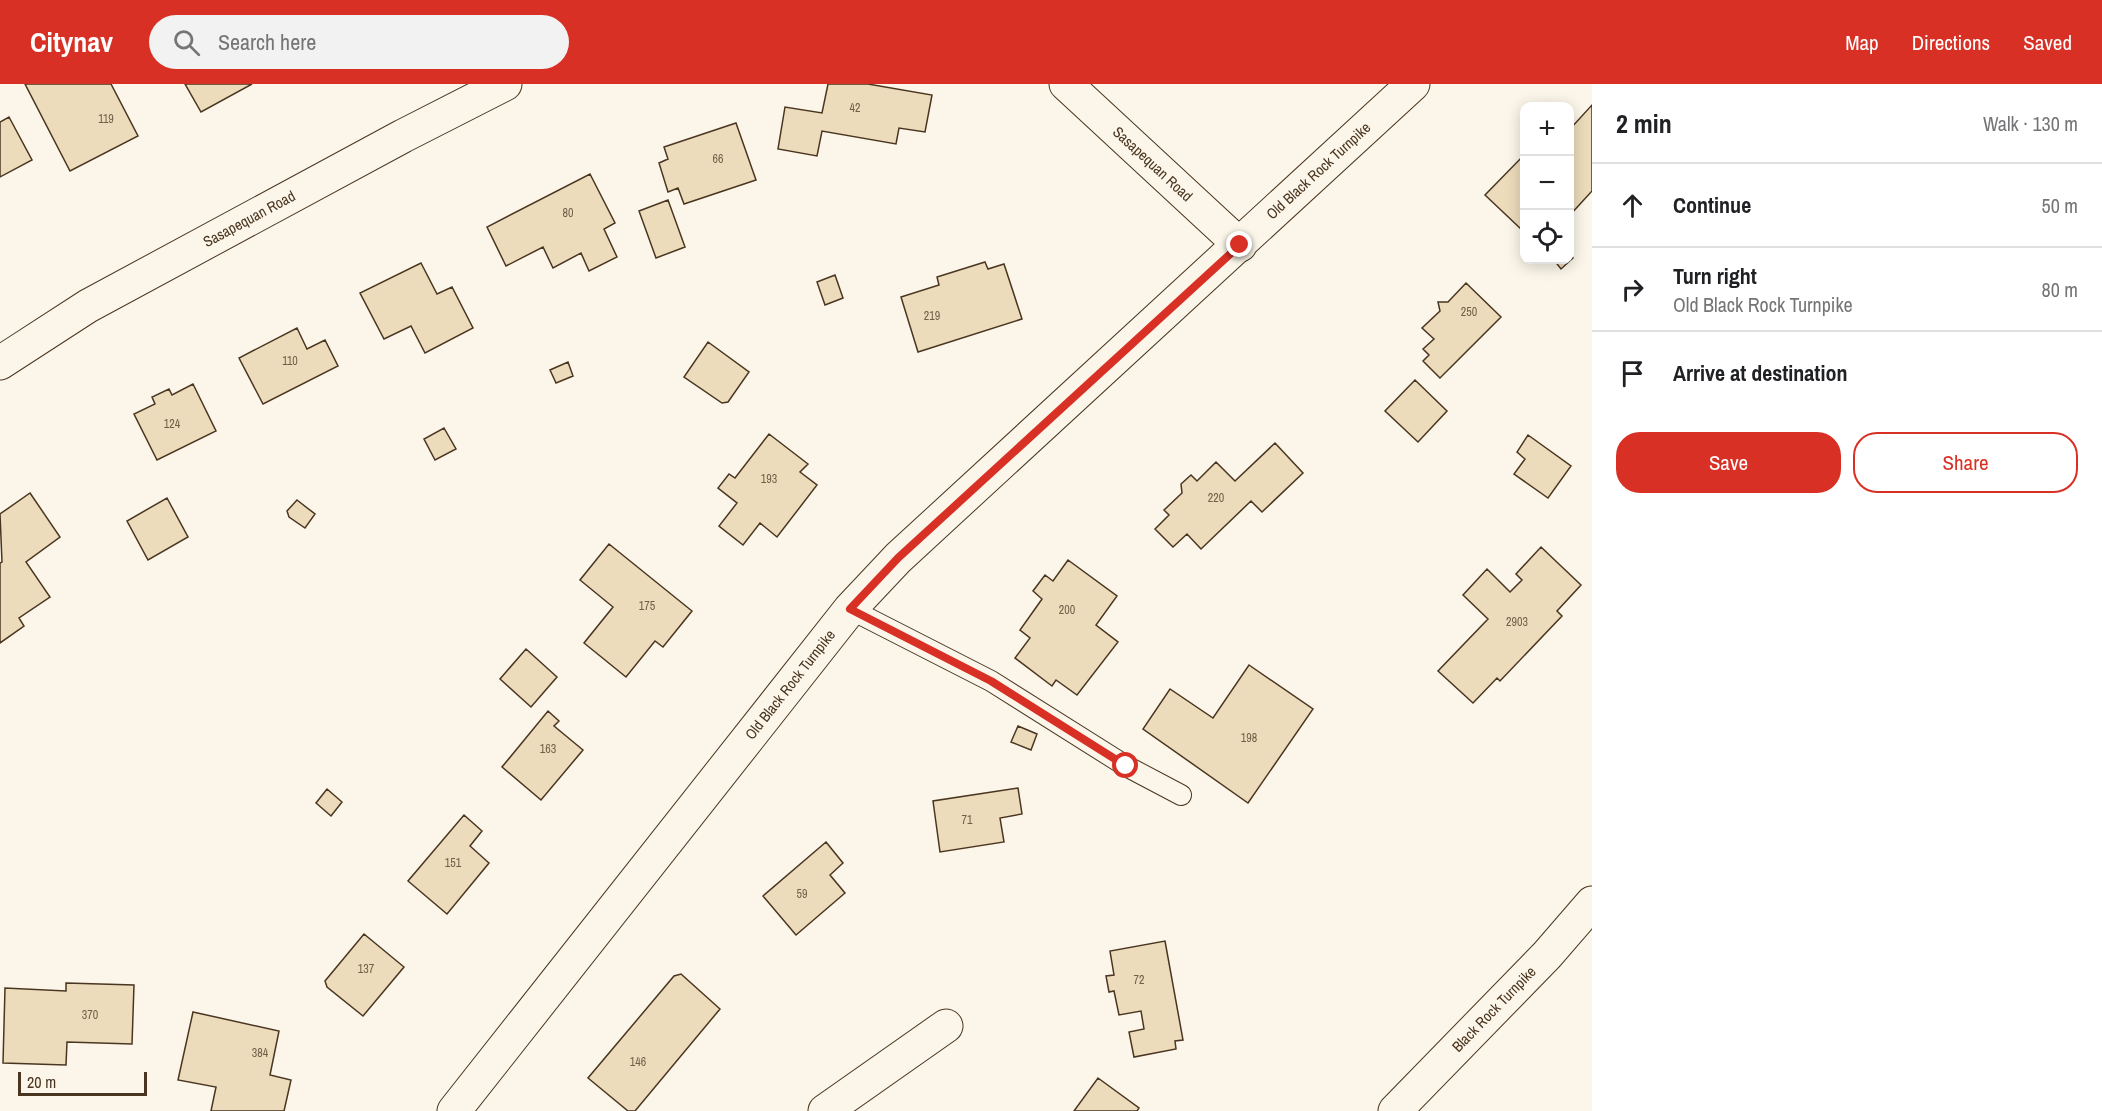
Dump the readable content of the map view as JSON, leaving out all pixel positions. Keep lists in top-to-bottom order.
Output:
{
  "streets": {
    "street": ["Sasapequan Road", "Old Black Rock Turnpike", "Black Rock Turnpike"]
  },
  "crossings": [
    ["Sasapequan Road", "Old Black Rock Turnpike"]
  ],
  "house_numbers": [
    "42",
    "119",
    "66",
    "80",
    "250",
    "219",
    "110",
    "124",
    "193",
    "220",
    "175",
    "200",
    "2903",
    "198",
    "163",
    "71",
    "151",
    "59",
    "137",
    "72",
    "370",
    "384",
    "146"
  ],
  "scale_bar": "20 m",
  "page": {
    "header": "Citynav",
    "search": "Search here",
    "nav": ["Map", "Directions", "Saved"],
    "heading": ["2 min", "Walk · 130 m"],
    "map_buttons": ["+", "−"],
    "list": [
      ["Continue", "50 m"],
      ["Turn right", "Old Black Rock Turnpike", "80 m"],
      "Arrive at destination"
    ],
    "buttons": ["Save", "Share"],
    "scale": "20 m"
  }
}
